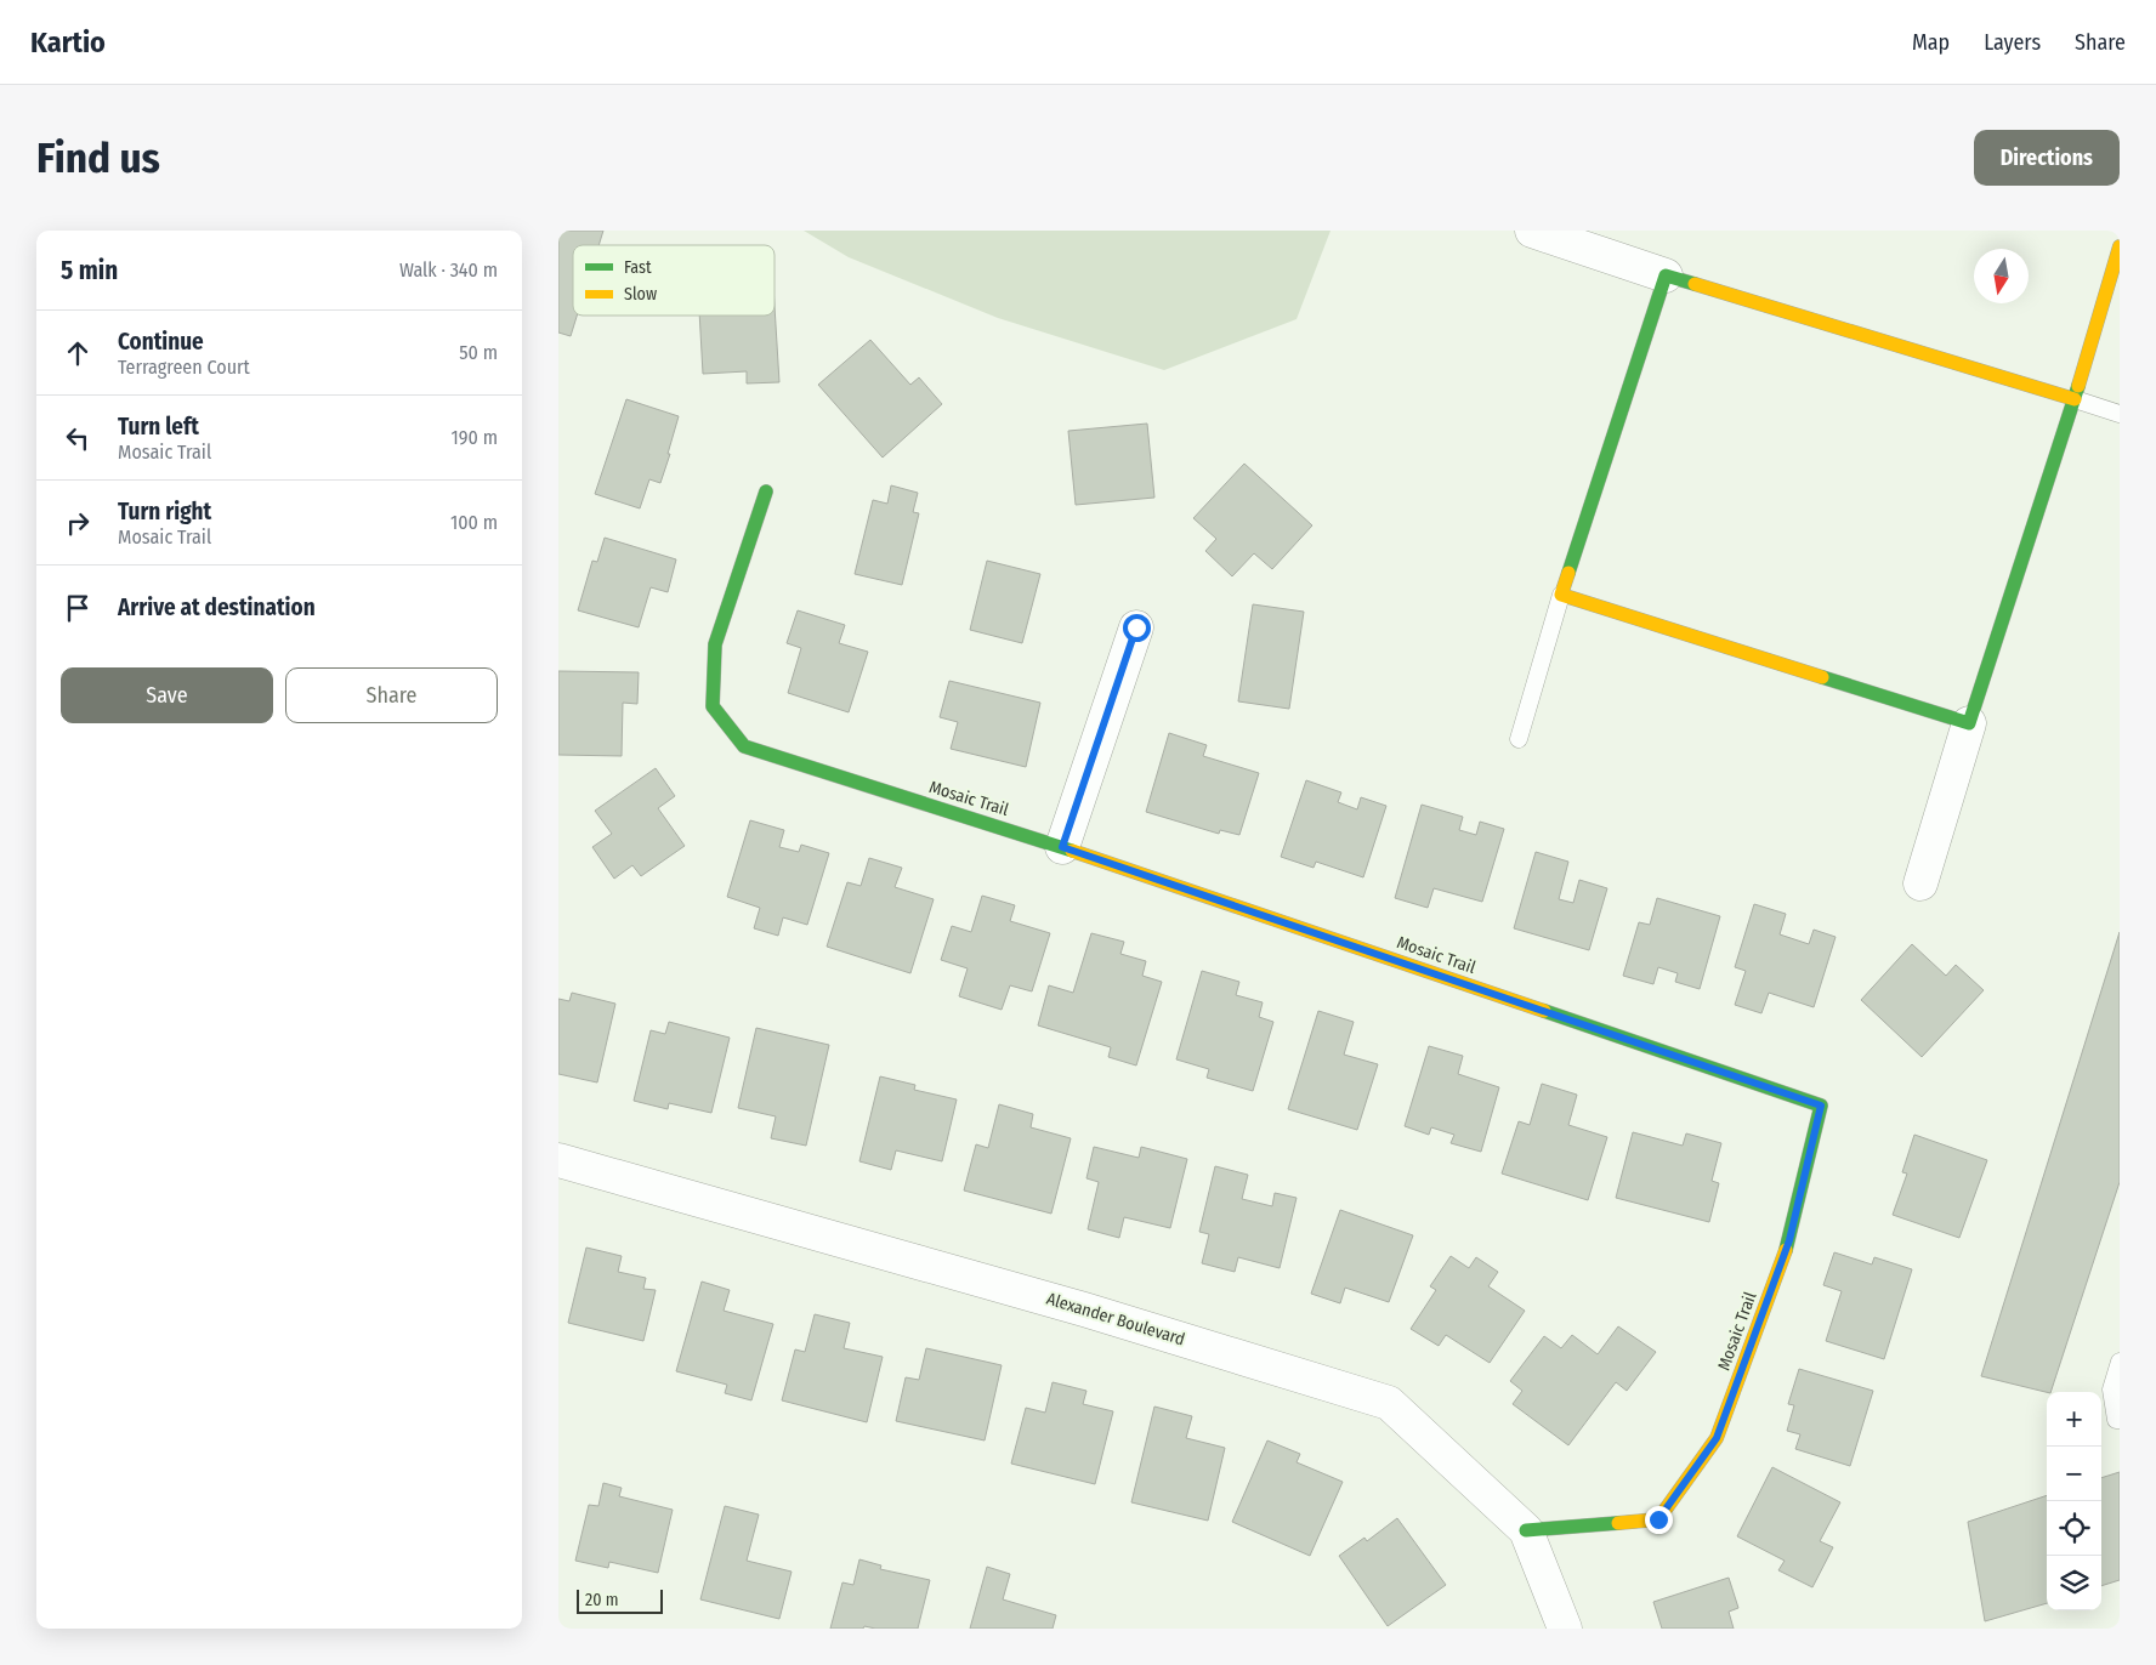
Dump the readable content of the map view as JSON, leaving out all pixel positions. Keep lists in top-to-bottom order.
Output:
{
  "streets": {
    "street": ["Mosaic Trail", "Alexander Boulevard"]
  },
  "crossings": [
    ["Mosaic Trail", "Alexander Boulevard"]
  ],
  "legend": ["Fast", "Slow"],
  "scale_bar": "20 m",
  "north": "bottom",
  "page": {
    "header": "Kartio",
    "nav": ["Map", "Layers", "Share"],
    "buttons": [
      "Directions",
      ["Save", "Share"]
    ],
    "title": "Find us",
    "heading": ["5 min", "Walk · 340 m"],
    "list": [
      ["Continue", "Terragreen Court", "50 m"],
      ["Turn left", "Mosaic Trail", "190 m"],
      ["Turn right", "Mosaic Trail", "100 m"],
      "Arrive at destination"
    ],
    "map_buttons": ["+", "−"],
    "scale": "20 m"
  }
}
